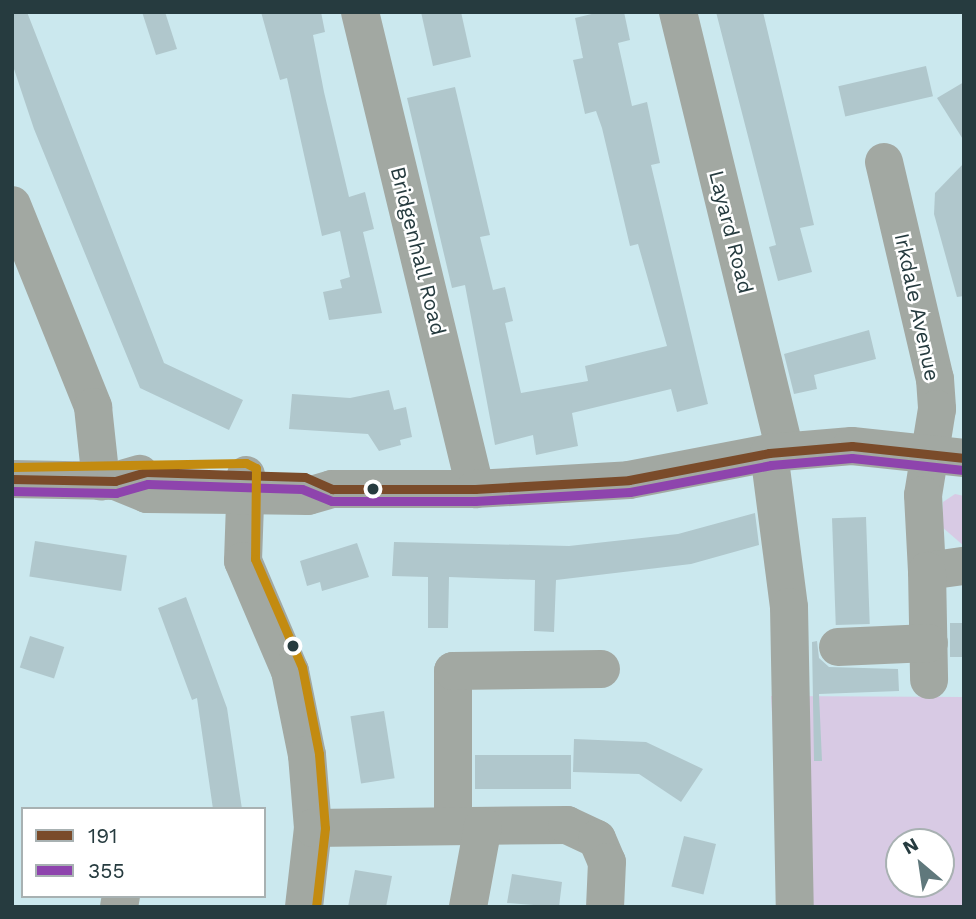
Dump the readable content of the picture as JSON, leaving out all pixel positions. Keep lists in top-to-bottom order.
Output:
{
  "streets": {
    "street": ["Layard Road", "Bridgenhall Road", "Irkdale Avenue"]
  },
  "lines": ["transit line 191", "transit line 355"],
  "legend": ["191", "355"],
  "north": "top left"
}
